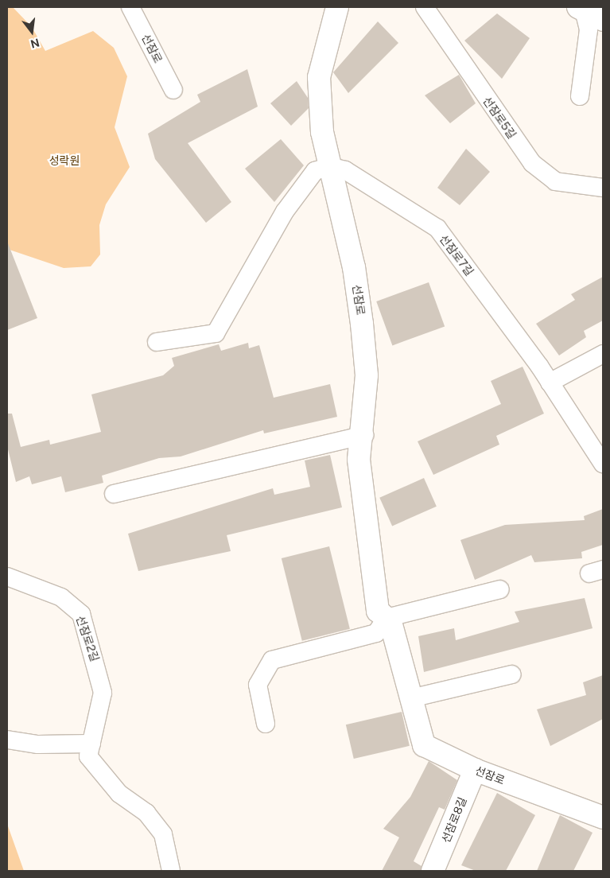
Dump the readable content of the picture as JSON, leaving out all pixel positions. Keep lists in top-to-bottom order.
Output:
{
  "streets": {
    "street": [
      "선잠로",
      "선잠로5길",
      "선잠로7길",
      "선잠로2길",
      "선잠로8길"
    ]
  },
  "crossings": [
    ["선잠로", "선잠로7길"],
    ["선잠로", "선잠로8길"]
  ],
  "parks": ["성락원"],
  "north": "bottom"
}
